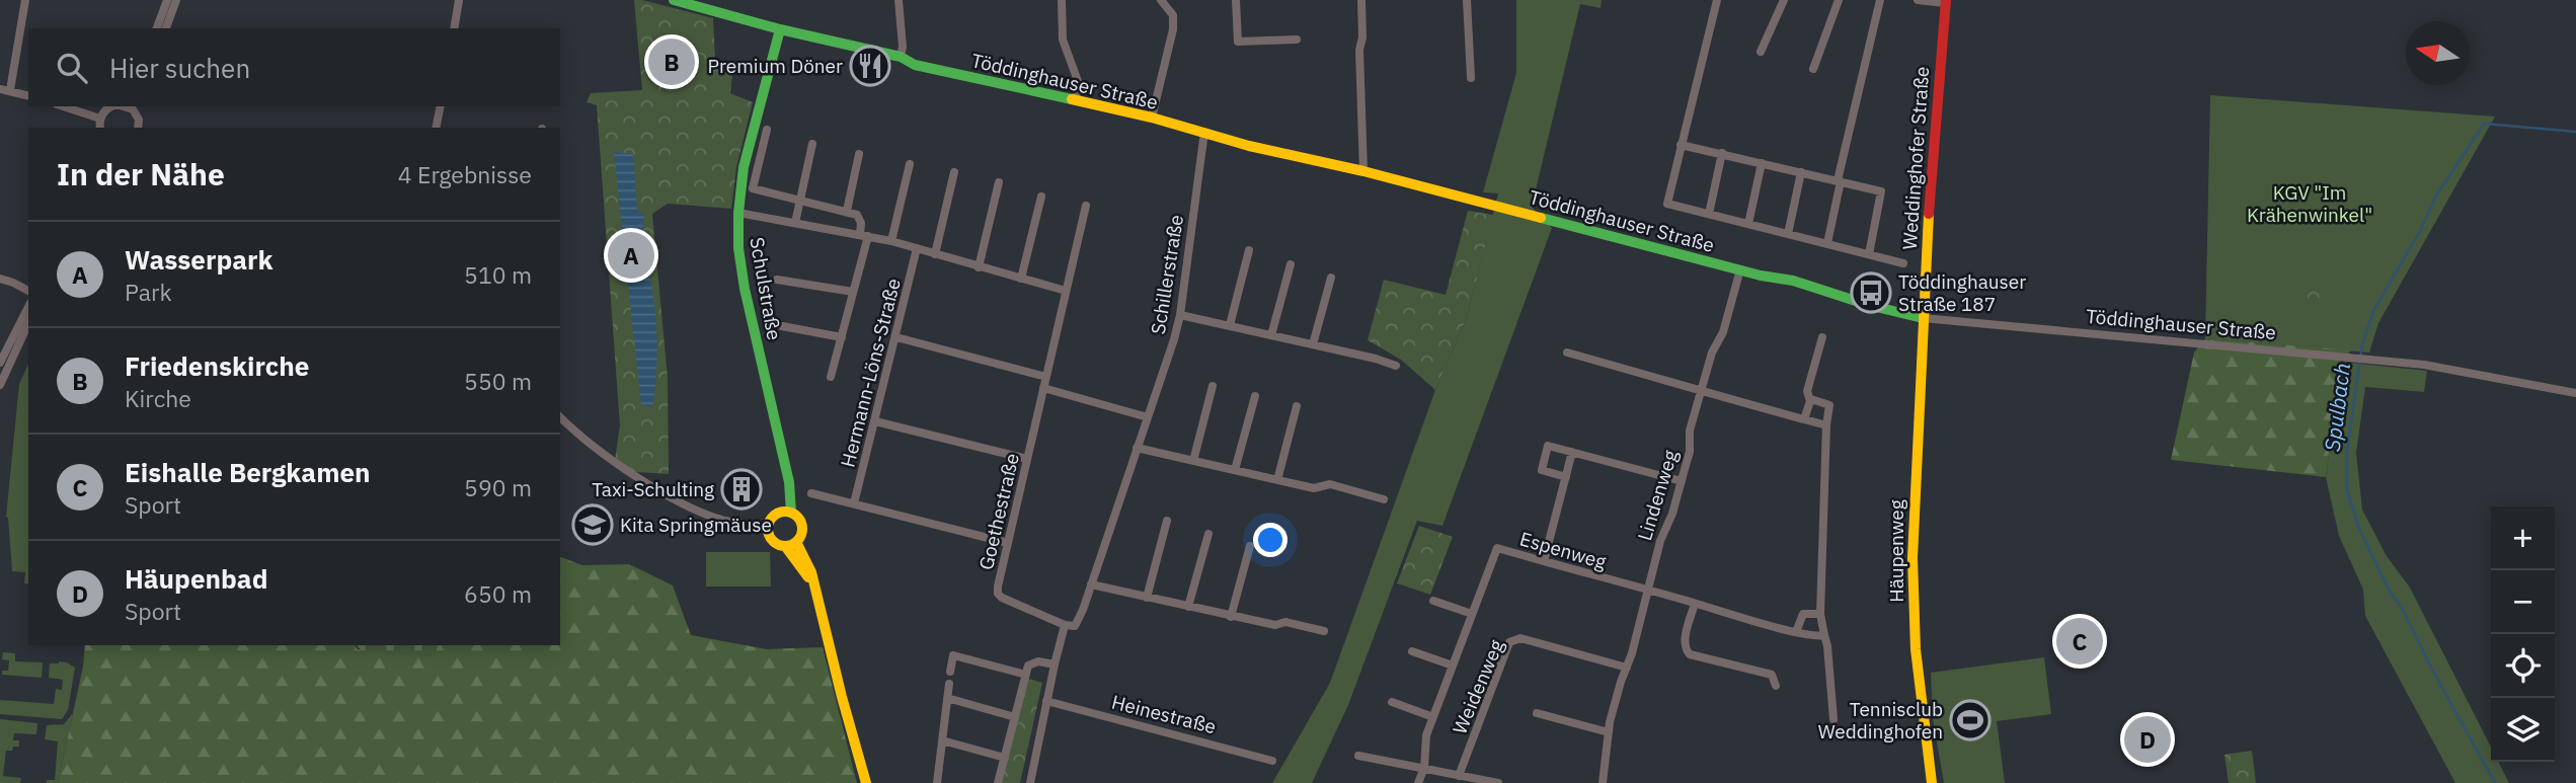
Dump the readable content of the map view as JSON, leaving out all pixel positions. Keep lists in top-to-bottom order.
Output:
{
  "streets": {
    "street": [
      "Töddinghauser Straße",
      "Weddinghofer Straße",
      "Schillerstraße",
      "Schulstraße",
      "Hermann-Löns-Straße",
      "Lindenweg",
      "Goethestraße",
      "Espenweg",
      "Häupenweg",
      "Weidenweg",
      "Heinestraße"
    ]
  },
  "crossings": [
    ["Töddinghauser Straße", "Weddinghofer Straße"],
    ["Töddinghauser Straße", "Schillerstraße"],
    ["Töddinghauser Straße", "Schulstraße"],
    ["Töddinghauser Straße", "Lindenweg"],
    ["Töddinghauser Straße", "Häupenweg"],
    ["Weddinghofer Straße", "Häupenweg"],
    ["Schillerstraße", "Goethestraße"],
    ["Lindenweg", "Espenweg"],
    ["Lindenweg", "Weidenweg"]
  ],
  "water": ["Spulbach"],
  "parks": ["KGV \"Im Krähenwinkel\""],
  "places": {
    "restaurant": ["Premium Döner"],
    "bus stop": ["Töddinghauser Straße 187"],
    "building": ["Taxi-Schulting"],
    "school or university": ["Kita Springmäuse"],
    "sports": ["Tennisclub Weddinghofen"]
  },
  "north": "left",
  "page": {
    "search": "Hier suchen",
    "pins": [
      "B",
      "A",
      "C",
      "D"
    ],
    "heading": ["In der Nähe", "4 Ergebnisse"],
    "list": [
      {
        "mark": "A",
        "name": "Wasserpark",
        "note": "Park",
        "value": "510 m"
      },
      {
        "mark": "B",
        "name": "Friedenskirche",
        "note": "Kirche",
        "value": "550 m"
      },
      {
        "mark": "C",
        "name": "Eishalle Bergkamen",
        "note": "Sport",
        "value": "590 m"
      },
      {
        "mark": "D",
        "name": "Häupenbad",
        "note": "Sport",
        "value": "650 m"
      }
    ],
    "map_buttons": ["+", "−"]
  }
}
